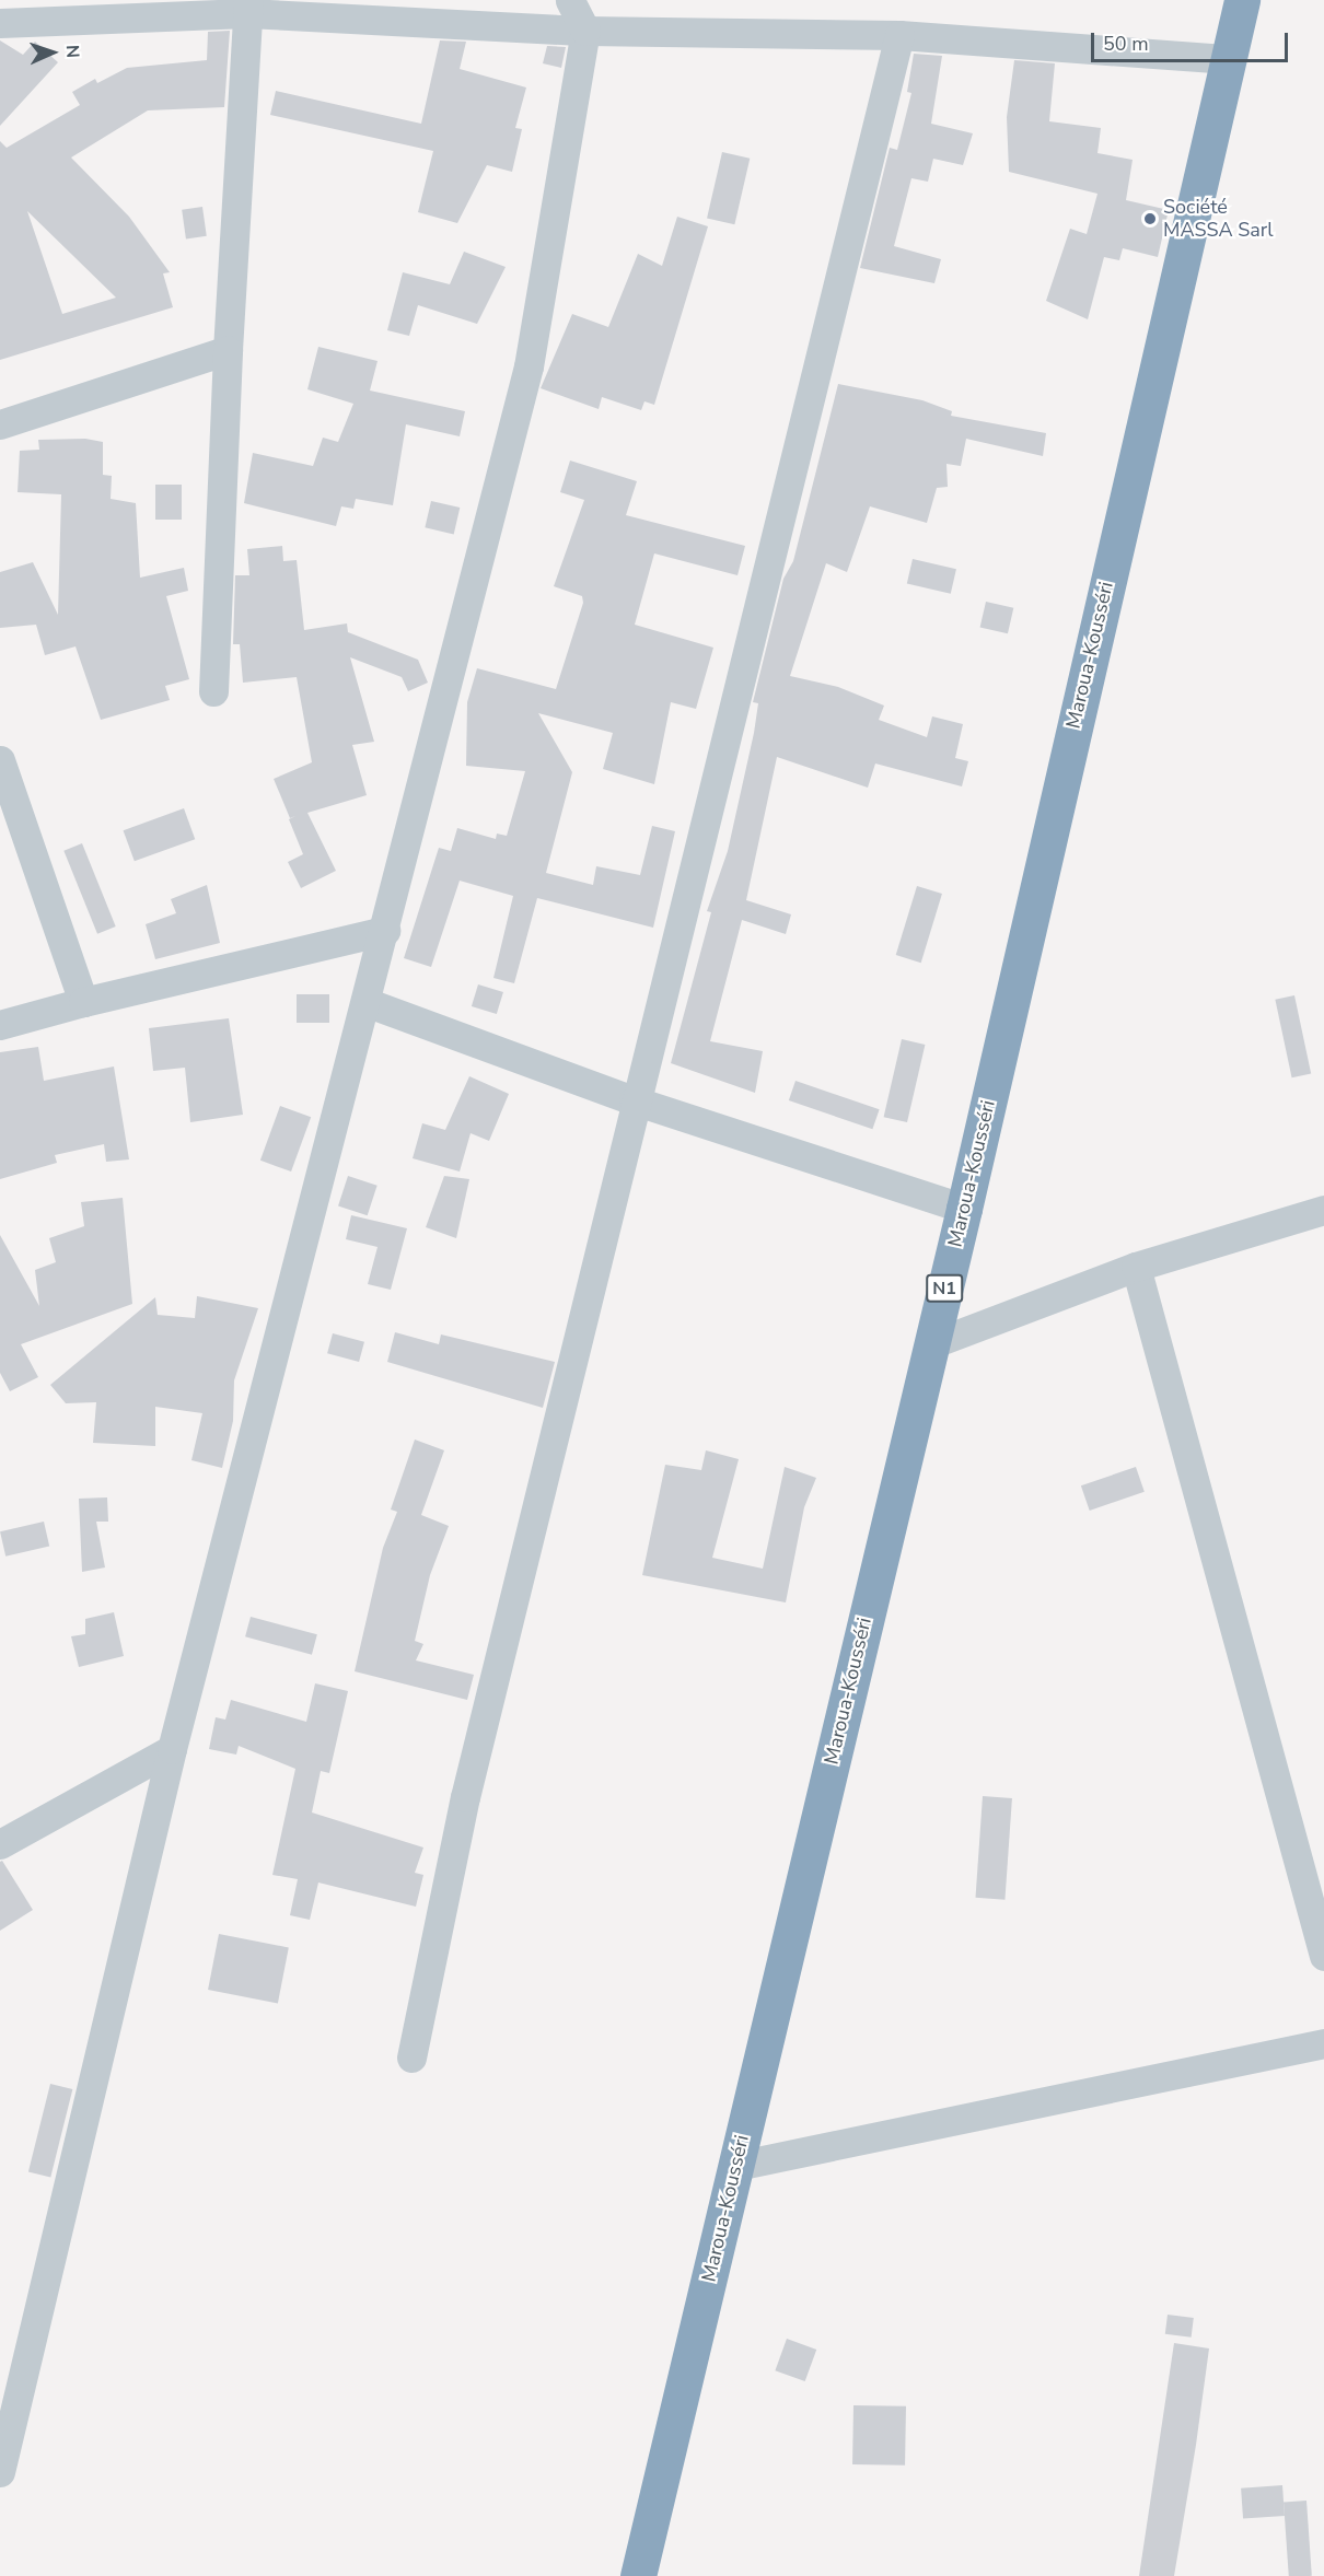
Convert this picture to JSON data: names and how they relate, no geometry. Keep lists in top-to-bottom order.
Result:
{
  "streets": {
    "highway": ["Maroua-Kousséri", "N1"]
  },
  "places": ["Société MASSA Sarl"],
  "scale_bar": "50 m",
  "north": "right"
}
